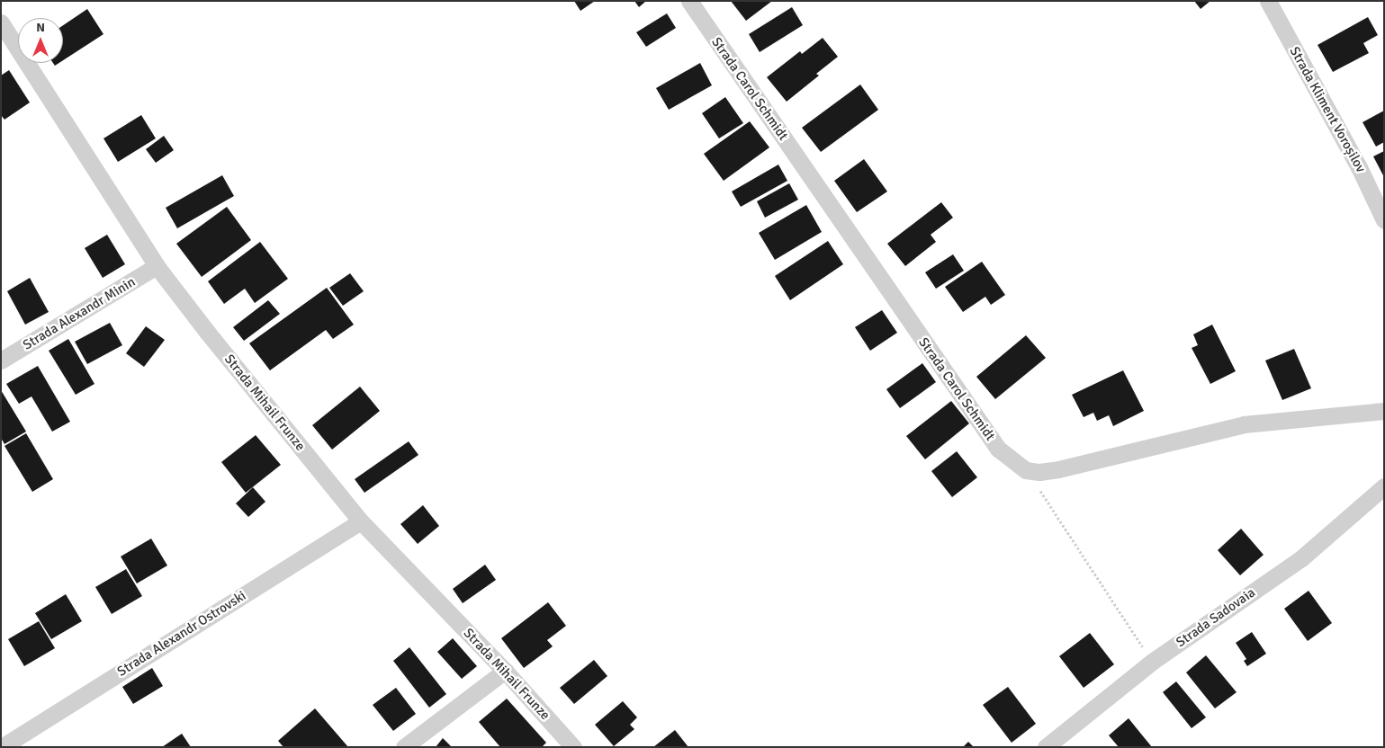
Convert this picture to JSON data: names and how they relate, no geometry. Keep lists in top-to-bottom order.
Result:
{
  "streets": {
    "street": [
      "Strada Carol Schmidt",
      "Strada Kliment Voroșilov",
      "Strada Alexandr Minin",
      "Strada Mihail Frunze",
      "Strada Sadovaia",
      "Strada Alexandr Ostrovski"
    ]
  },
  "crossings": [
    ["Strada Alexandr Minin", "Strada Mihail Frunze"],
    ["Strada Mihail Frunze", "Strada Alexandr Ostrovski"]
  ],
  "north": "top"
}
